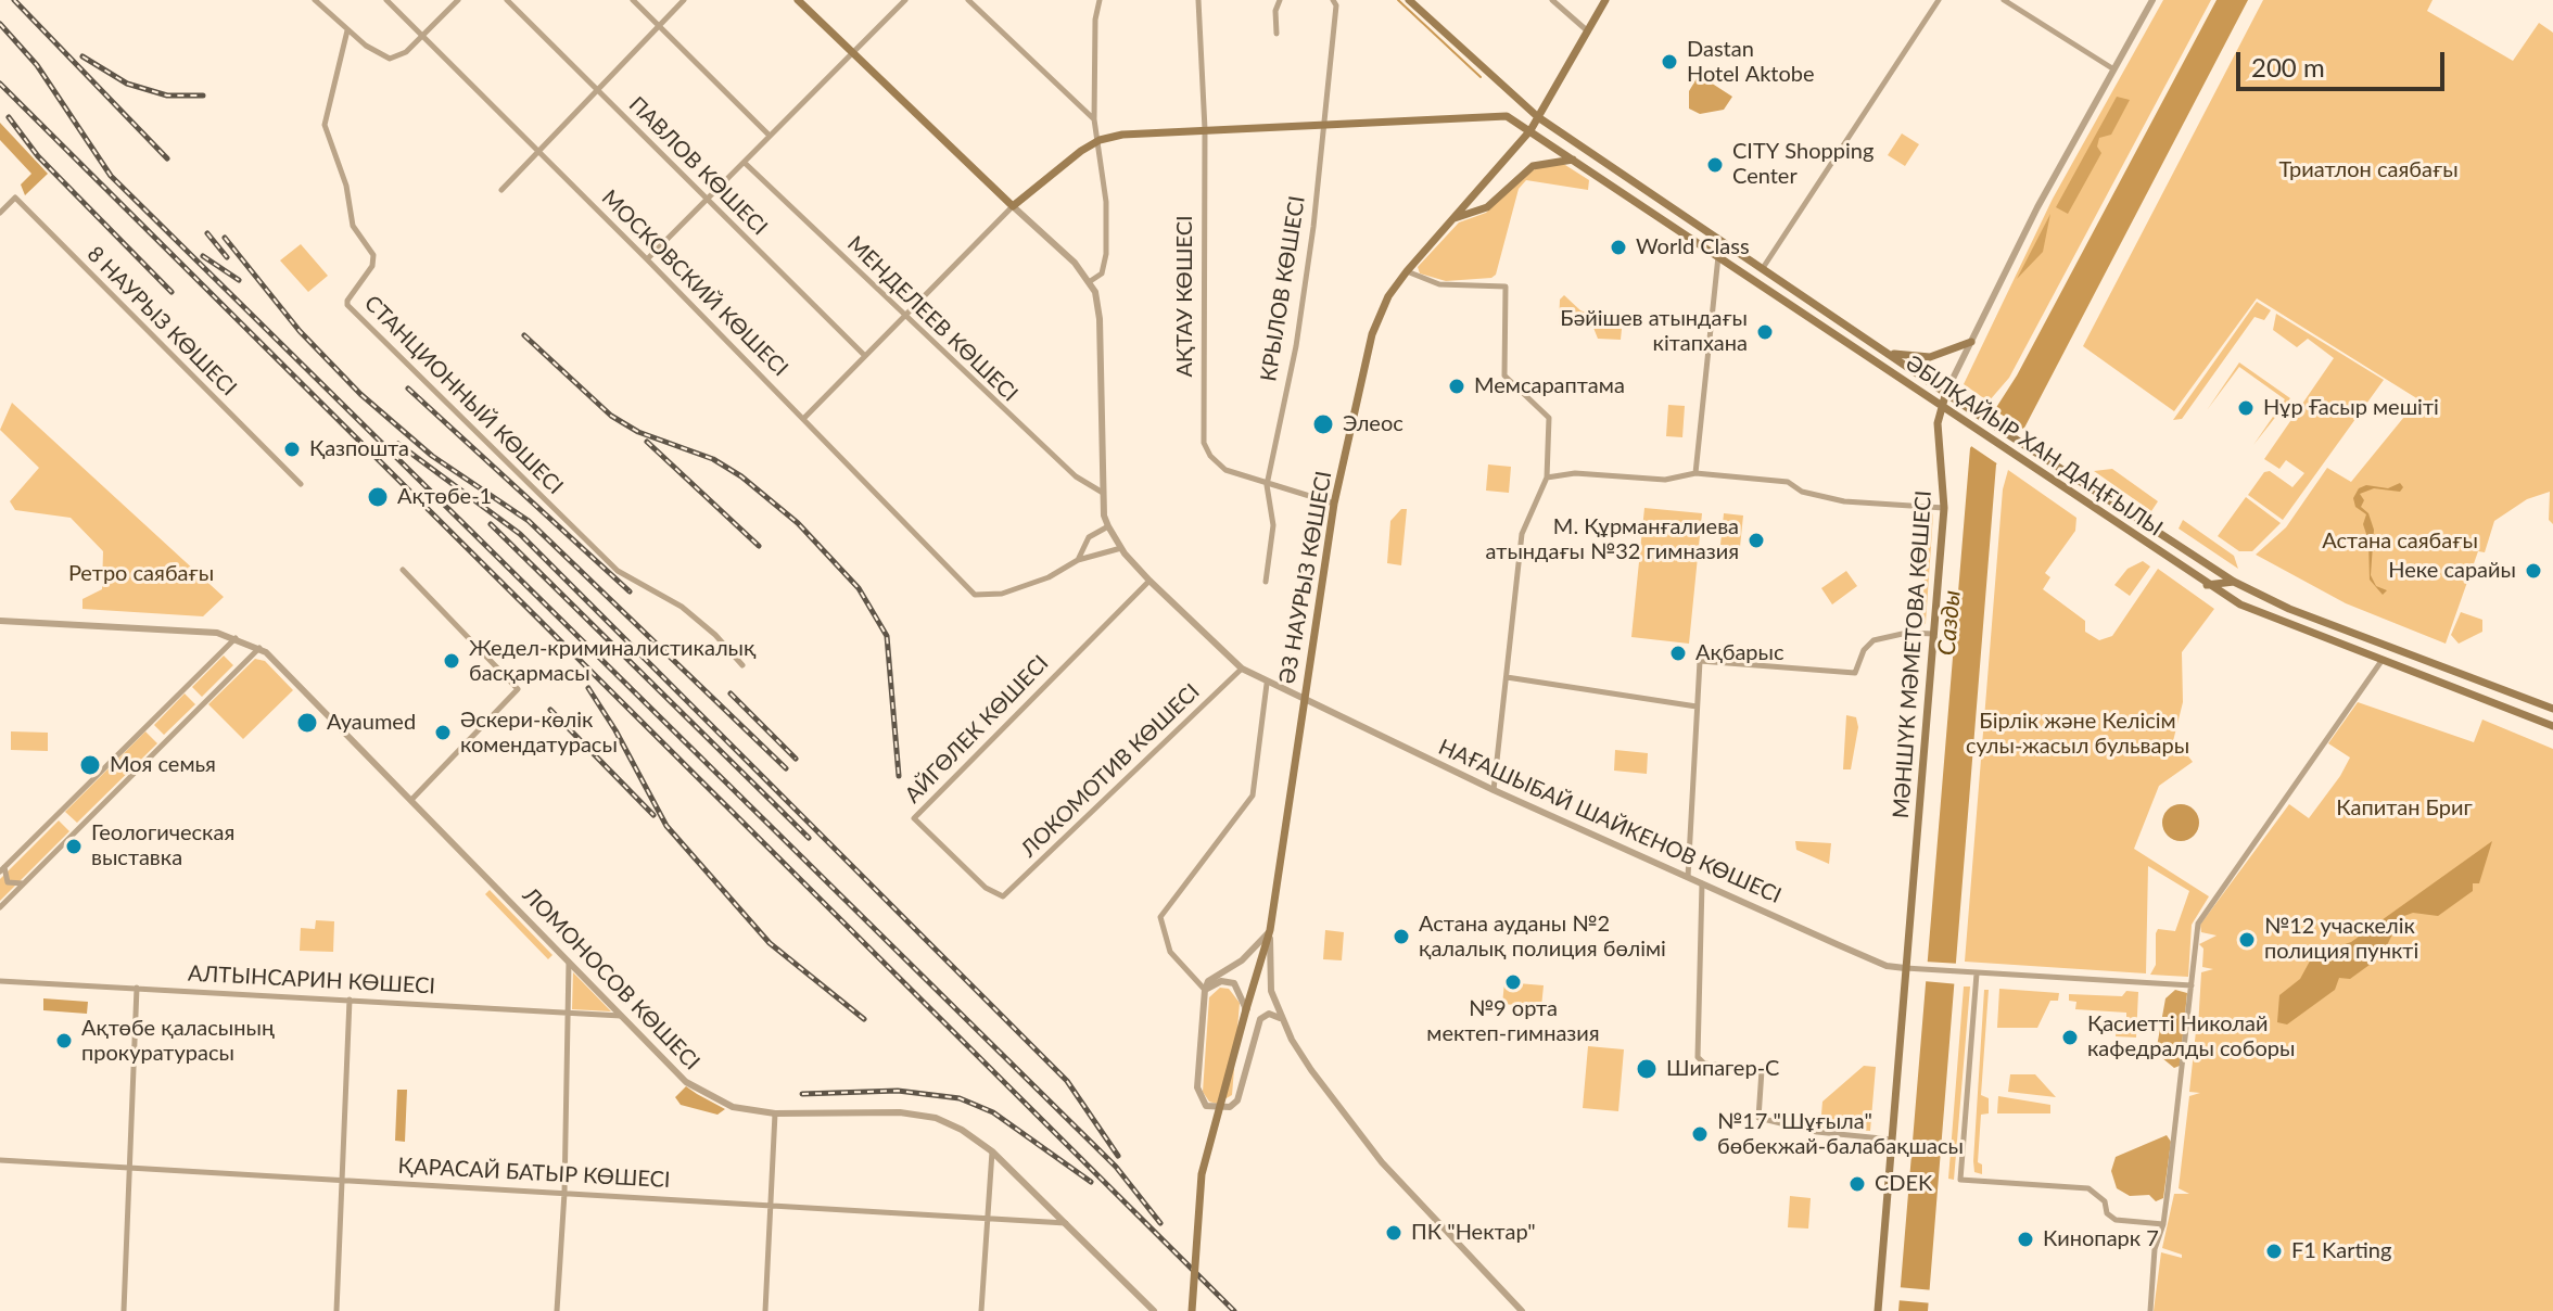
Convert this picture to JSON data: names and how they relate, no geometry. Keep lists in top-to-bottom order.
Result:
{
  "streets": {
    "main road": ["ӘБІЛҚАЙЫР ХАН ДАҢҒЫЛЫ", "ӘЗ НАУРЫЗ КӨШЕСІ", "МӘНШҮК МӘМЕТОВА КӨШЕСІ"],
    "street": [
      "ПАВЛОВ КӨШЕСІ",
      "МОСКОВСКИЙ КӨШЕСІ",
      "КРЫЛОВ КӨШЕСІ",
      "АҚТАУ КӨШЕСІ",
      "МЕНДЕЛЕЕВ КӨШЕСІ",
      "8 НАУРЫЗ КӨШЕСІ",
      "СТАНЦИОННЫЙ КӨШЕСІ",
      "АЙГӨЛЕК КӨШЕСІ",
      "ЛОКОМОТИВ КӨШЕСІ",
      "НАҒАШЫБАЙ ШАЙКЕНОВ КӨШЕСІ",
      "ЛОМОНОСОВ КӨШЕСІ",
      "АЛТЫНСАРИН КӨШЕСІ",
      "ҚАРАСАЙ БАТЫР КӨШЕСІ"
    ]
  },
  "crossings": [
    ["КРЫЛОВ КӨШЕСІ", "АҚТАУ КӨШЕСІ"],
    ["КРЫЛОВ КӨШЕСІ", "ӘБІЛҚАЙЫР ХАН ДАҢҒЫЛЫ"],
    ["АҚТАУ КӨШЕСІ", "ӘБІЛҚАЙЫР ХАН ДАҢҒЫЛЫ"],
    ["АҚТАУ КӨШЕСІ", "ӘЗ НАУРЫЗ КӨШЕСІ"],
    ["ӘБІЛҚАЙЫР ХАН ДАҢҒЫЛЫ", "ӘЗ НАУРЫЗ КӨШЕСІ"],
    ["ӘБІЛҚАЙЫР ХАН ДАҢҒЫЛЫ", "МӘНШҮК МӘМЕТОВА КӨШЕСІ"],
    ["ӘЗ НАУРЫЗ КӨШЕСІ", "НАҒАШЫБАЙ ШАЙКЕНОВ КӨШЕСІ"],
    ["МӘНШҮК МӘМЕТОВА КӨШЕСІ", "НАҒАШЫБАЙ ШАЙКЕНОВ КӨШЕСІ"],
    ["АЙГӨЛЕК КӨШЕСІ", "ЛОКОМОТИВ КӨШЕСІ"],
    ["АЙГӨЛЕК КӨШЕСІ", "НАҒАШЫБАЙ ШАЙКЕНОВ КӨШЕСІ"],
    ["ЛОКОМОТИВ КӨШЕСІ", "НАҒАШЫБАЙ ШАЙКЕНОВ КӨШЕСІ"],
    ["ЛОМОНОСОВ КӨШЕСІ", "АЛТЫНСАРИН КӨШЕСІ"],
    ["ЛОМОНОСОВ КӨШЕСІ", "ҚАРАСАЙ БАТЫР КӨШЕСІ"]
  ],
  "water": ["Сазды"],
  "parks": [
    "Триатлон саябағы",
    "Астана саябағы",
    "Ретро саябағы",
    "Бірлік және Келісім сулы-жасыл бульвары",
    "Капитан Бриг"
  ],
  "places": [
    "Dastan Hotel Aktobe",
    "CITY Shopping Center",
    "World Class",
    "Бәйішев атындағы кітапхана",
    "Мемсараптама",
    "Нұр Ғасыр мешіті",
    "Элеос",
    "Қазпошта",
    "Ақтөбе-1",
    "М. Құрманғалиева атындағы №32 гимназия",
    "Неке сарайы",
    "Ақбарыс",
    "Жедел-криминалистикалық басқармасы",
    "Ayaumed",
    "Әскери-көлік комендатурасы",
    "Моя семья",
    "Геологическая выставка",
    "Астана ауданы №2 қалалық полиция бөлімі",
    "№12 учаскелік полиция пункті",
    "№9 орта мектеп-гимназия",
    "Қасиетті Николай кафедралды соборы",
    "Ақтөбе қаласының прокуратурасы",
    "Шипагер-С",
    "№17 \"Шұғыла\" бөбекжай-балабақшасы",
    "CDEK",
    "ПК \"Нектар\"",
    "Кинопарк 7",
    "F1 Karting"
  ],
  "scale_bar": "200 m"
}
